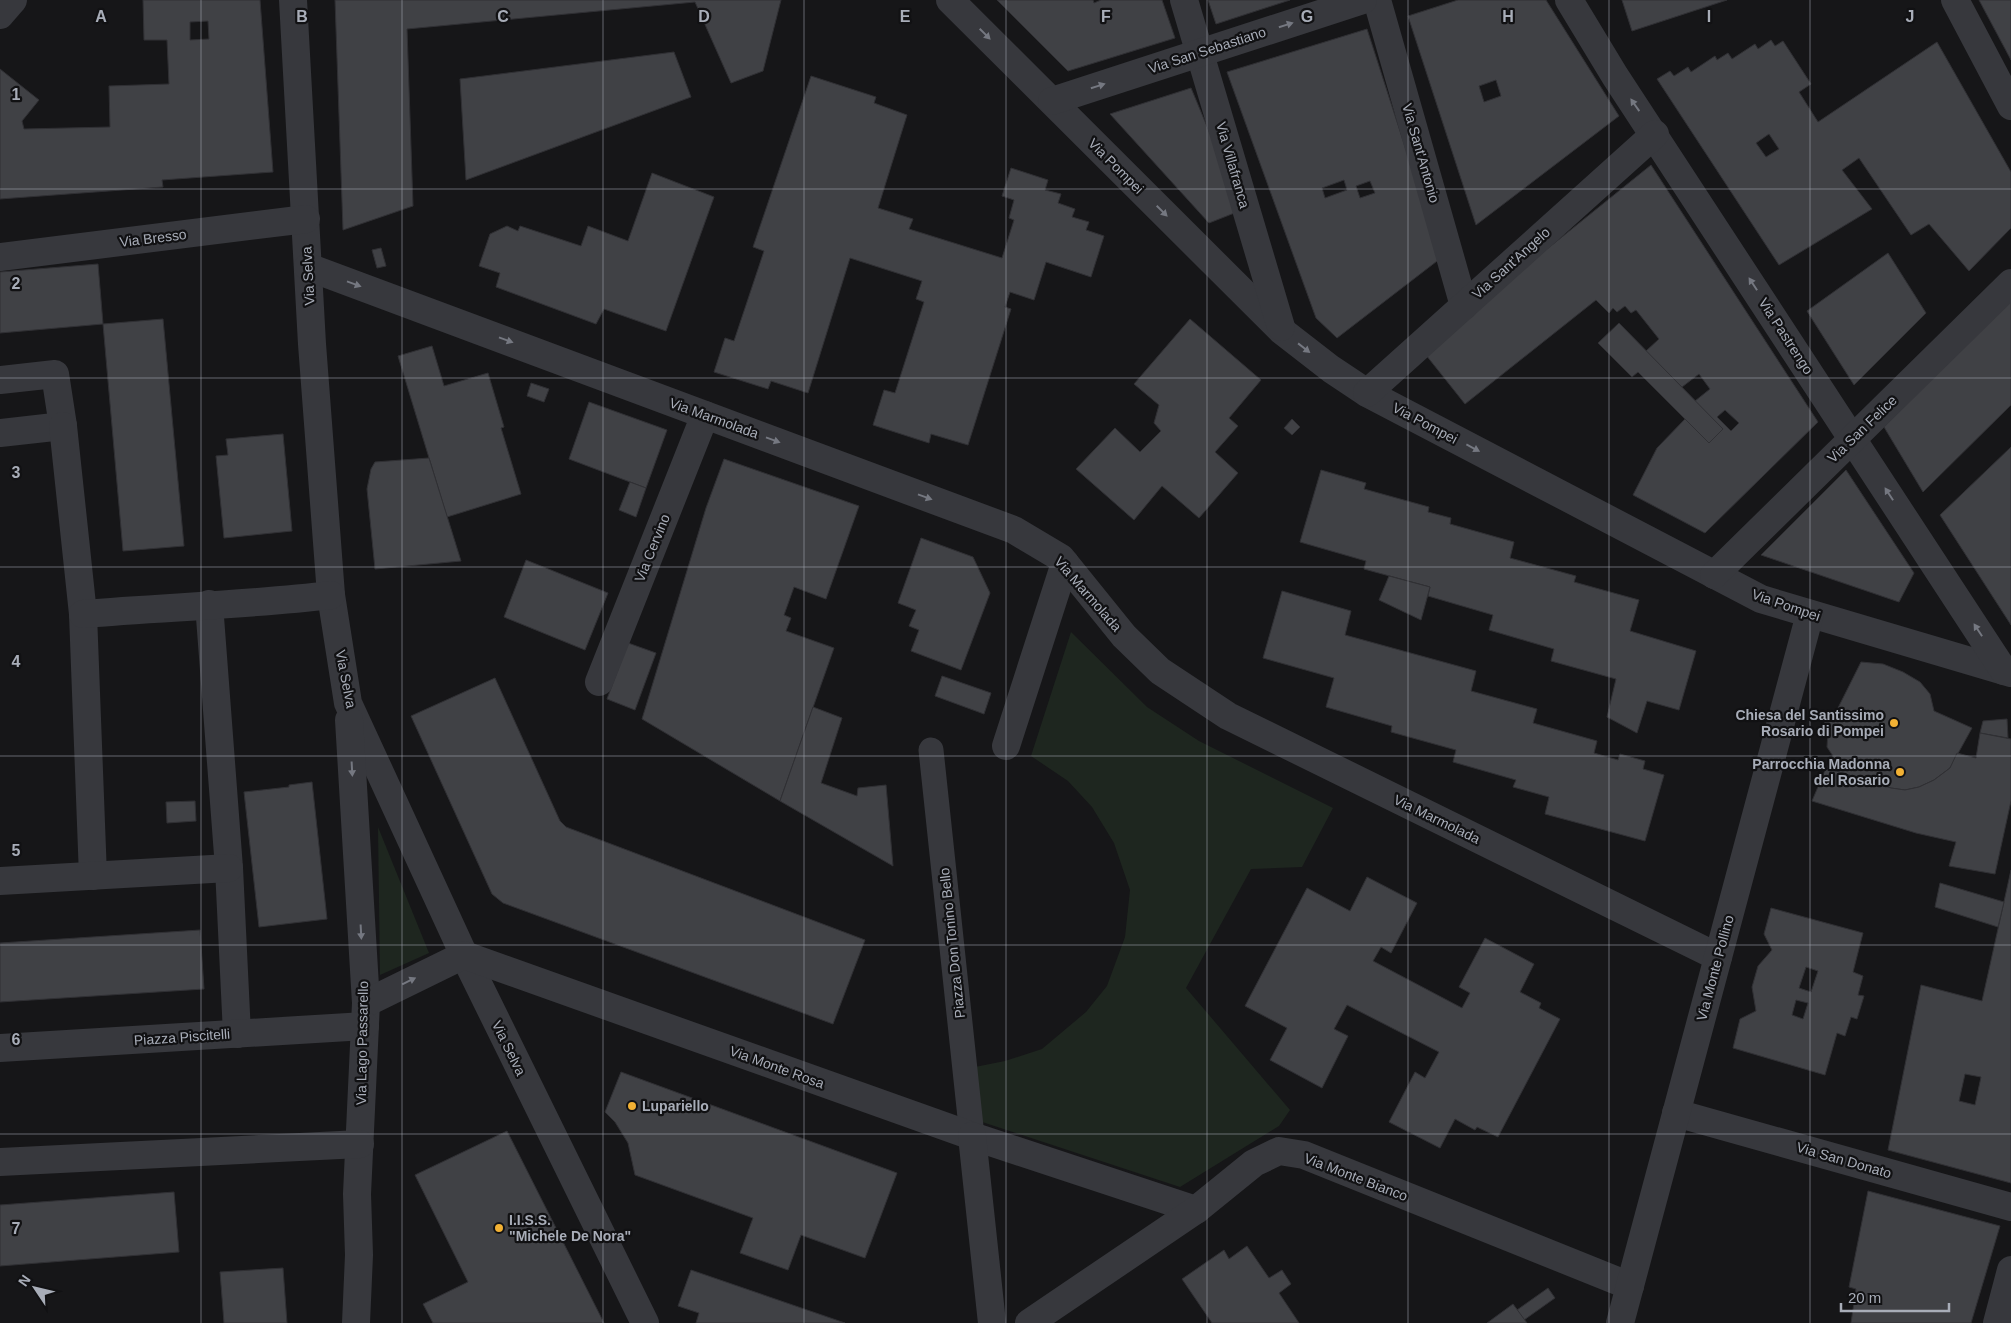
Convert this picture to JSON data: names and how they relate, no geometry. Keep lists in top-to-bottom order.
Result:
{
  "streets": {
    "street": [
      "Via San Sebastiano",
      "Via Sant'Antonio",
      "Via Villafranca",
      "Via Pompei",
      "Via Bresso",
      "Via Sant'Angelo",
      "Via Selva",
      "Via Pastrengo",
      "Via Marmolada",
      "Via San Felice",
      "Via Cervino",
      "Piazza Don Tonino Bello",
      "Via Monte Pollino",
      "Piazza Piscitelli",
      "Via Lago Passarello",
      "Via Monte Rosa",
      "Via San Donato",
      "Via Monte Bianco"
    ]
  },
  "crossings": [
    ["Via San Sebastiano", "Via Villafranca"],
    ["Via San Sebastiano", "Via Pompei"],
    ["Via Sant'Antonio", "Via Sant'Angelo"],
    ["Via Villafranca", "Via Pompei"],
    ["Via Pompei", "Via Sant'Angelo"],
    ["Via Pompei", "Via Pastrengo"],
    ["Via Pompei", "Via San Felice"],
    ["Via Pompei", "Via Monte Pollino"],
    ["Via Bresso", "Via Selva"],
    ["Via Sant'Angelo", "Via Pastrengo"],
    ["Via Selva", "Via Marmolada"],
    ["Via Selva", "Via Lago Passarello"],
    ["Via Selva", "Via Monte Rosa"],
    ["Via Pastrengo", "Via San Felice"],
    ["Via Marmolada", "Via Cervino"],
    ["Via Marmolada", "Via Monte Pollino"],
    ["Piazza Don Tonino Bello", "Via Monte Rosa"],
    ["Via Monte Pollino", "Via San Donato"],
    ["Via Monte Pollino", "Via Monte Bianco"],
    ["Piazza Piscitelli", "Via Lago Passarello"],
    ["Via Monte Rosa", "Via Monte Bianco"]
  ],
  "one_way": [
    "Via San Sebastiano",
    "Via Pompei",
    "Via Pastrengo",
    "Via Marmolada"
  ],
  "places": [
    "Chiesa del Santissimo Rosario di Pompei",
    "Parrocchia Madonna del Rosario",
    "Lupariello",
    "I.I.S.S. \"Michele De Nora\""
  ],
  "scale_bar": "20 m",
  "north": "top left",
  "grid": {
    "columns": [
      "A",
      "B",
      "C",
      "D",
      "E",
      "F",
      "G",
      "H",
      "I",
      "J"
    ],
    "rows": [
      "1",
      "2",
      "3",
      "4",
      "5",
      "6",
      "7"
    ]
  }
}
